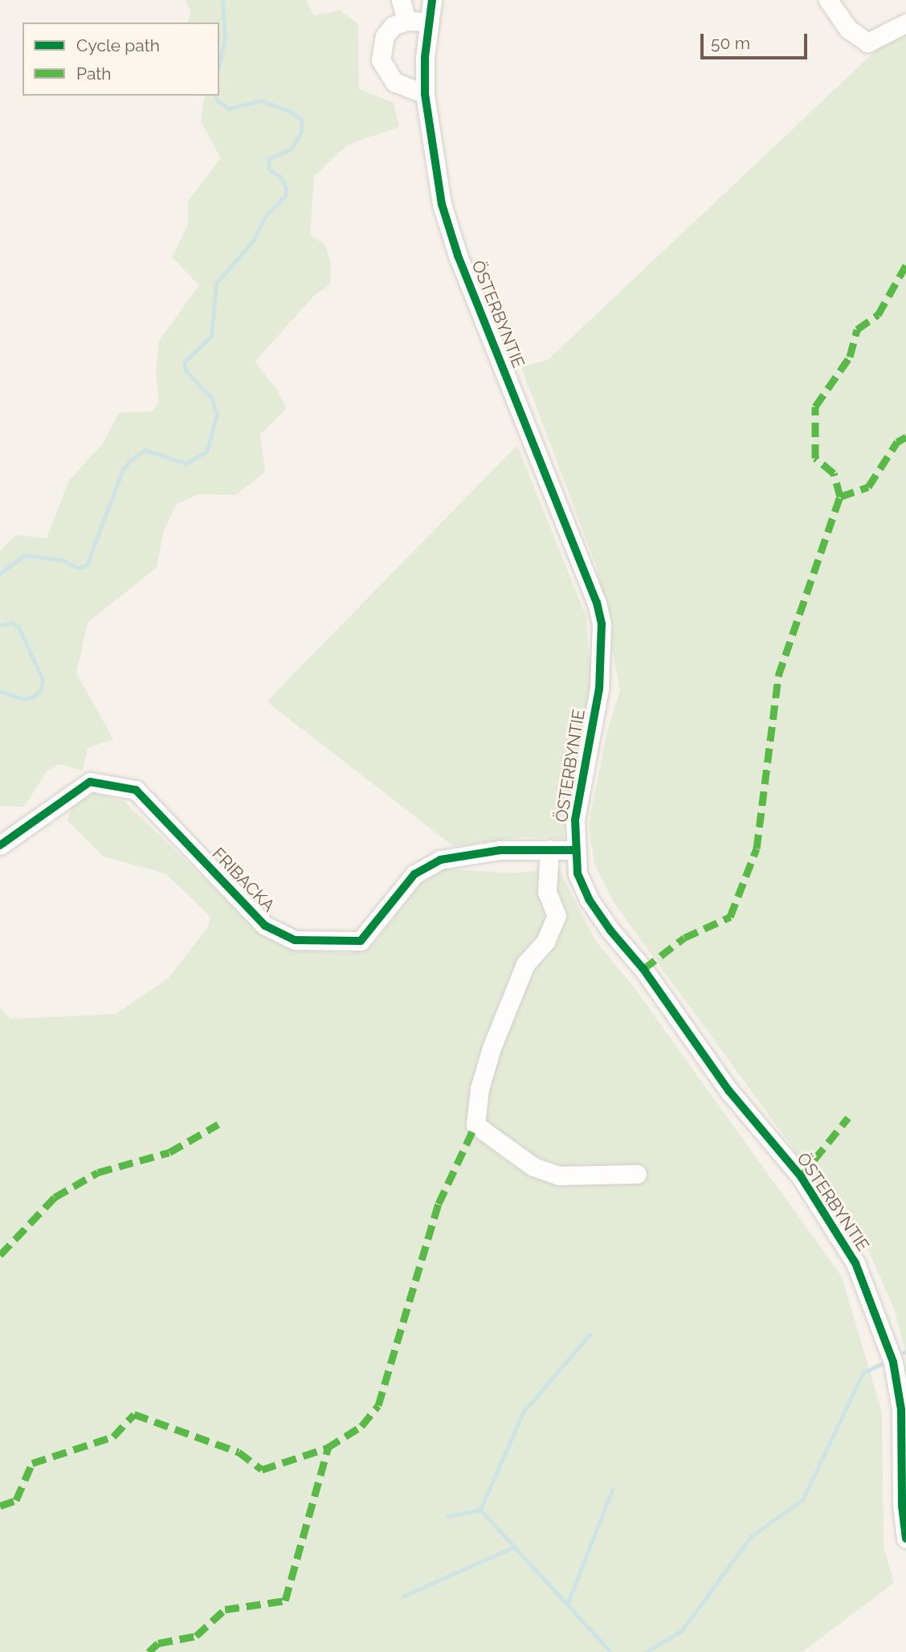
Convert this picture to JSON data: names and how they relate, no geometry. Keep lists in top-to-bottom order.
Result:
{
  "streets": {
    "street": ["ÖSTERBYNTIE", "FRIBACKA"]
  },
  "crossings": [
    ["ÖSTERBYNTIE", "FRIBACKA"]
  ],
  "legend": ["Cycle path", "Path"],
  "scale_bar": "50 m"
}
